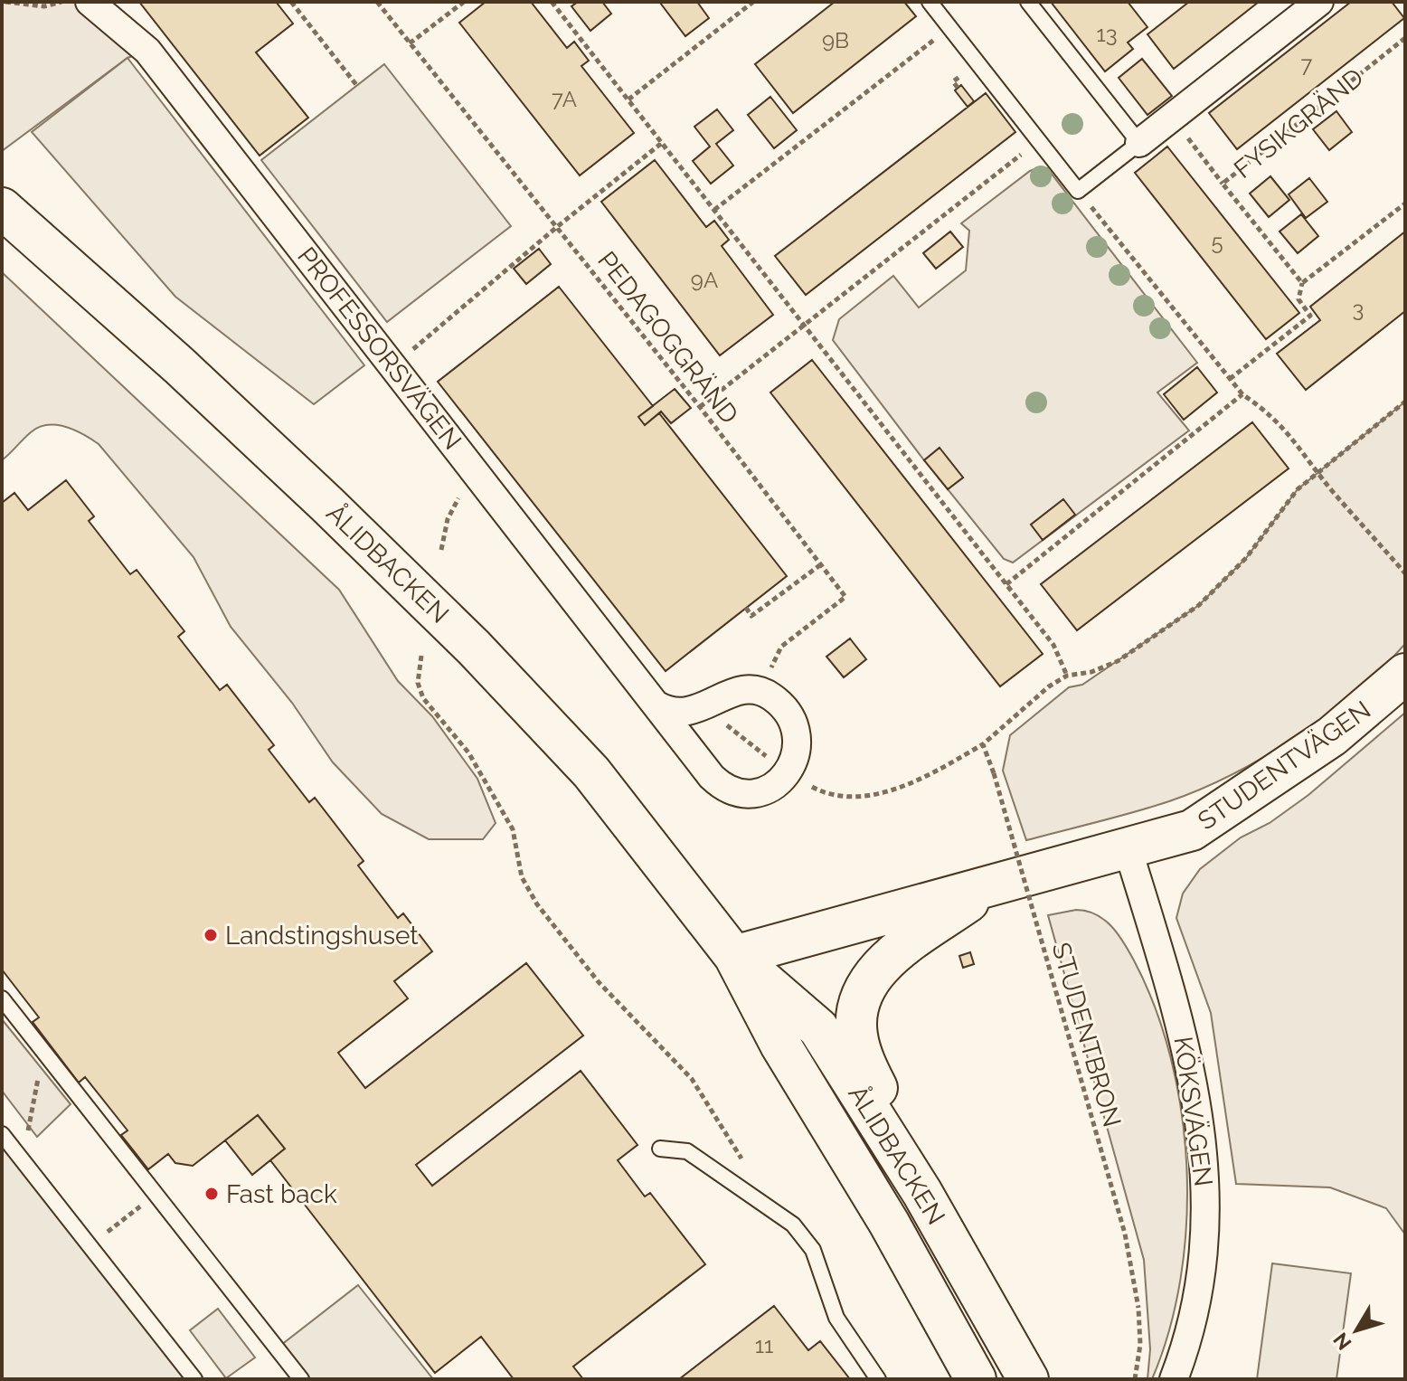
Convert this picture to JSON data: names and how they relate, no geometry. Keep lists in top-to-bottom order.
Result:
{
  "streets": {
    "main road": ["ÅLIDBACKEN", "STUDENTVÄGEN"],
    "street": ["PROFESSORSVÄGEN", "KÖKSVÄGEN"],
    "path": ["FYSIKGRÄND", "PEDAGOGGRÄND", "STUDENTBRON"]
  },
  "crossings": [
    ["ÅLIDBACKEN", "STUDENTVÄGEN"],
    ["STUDENTVÄGEN", "KÖKSVÄGEN"]
  ],
  "places": ["Landstingshuset", "Fast back"],
  "house_numbers": [
    "13",
    "9B",
    "7",
    "7A",
    "5",
    "9A",
    "3",
    "11"
  ],
  "north": "bottom left"
}
